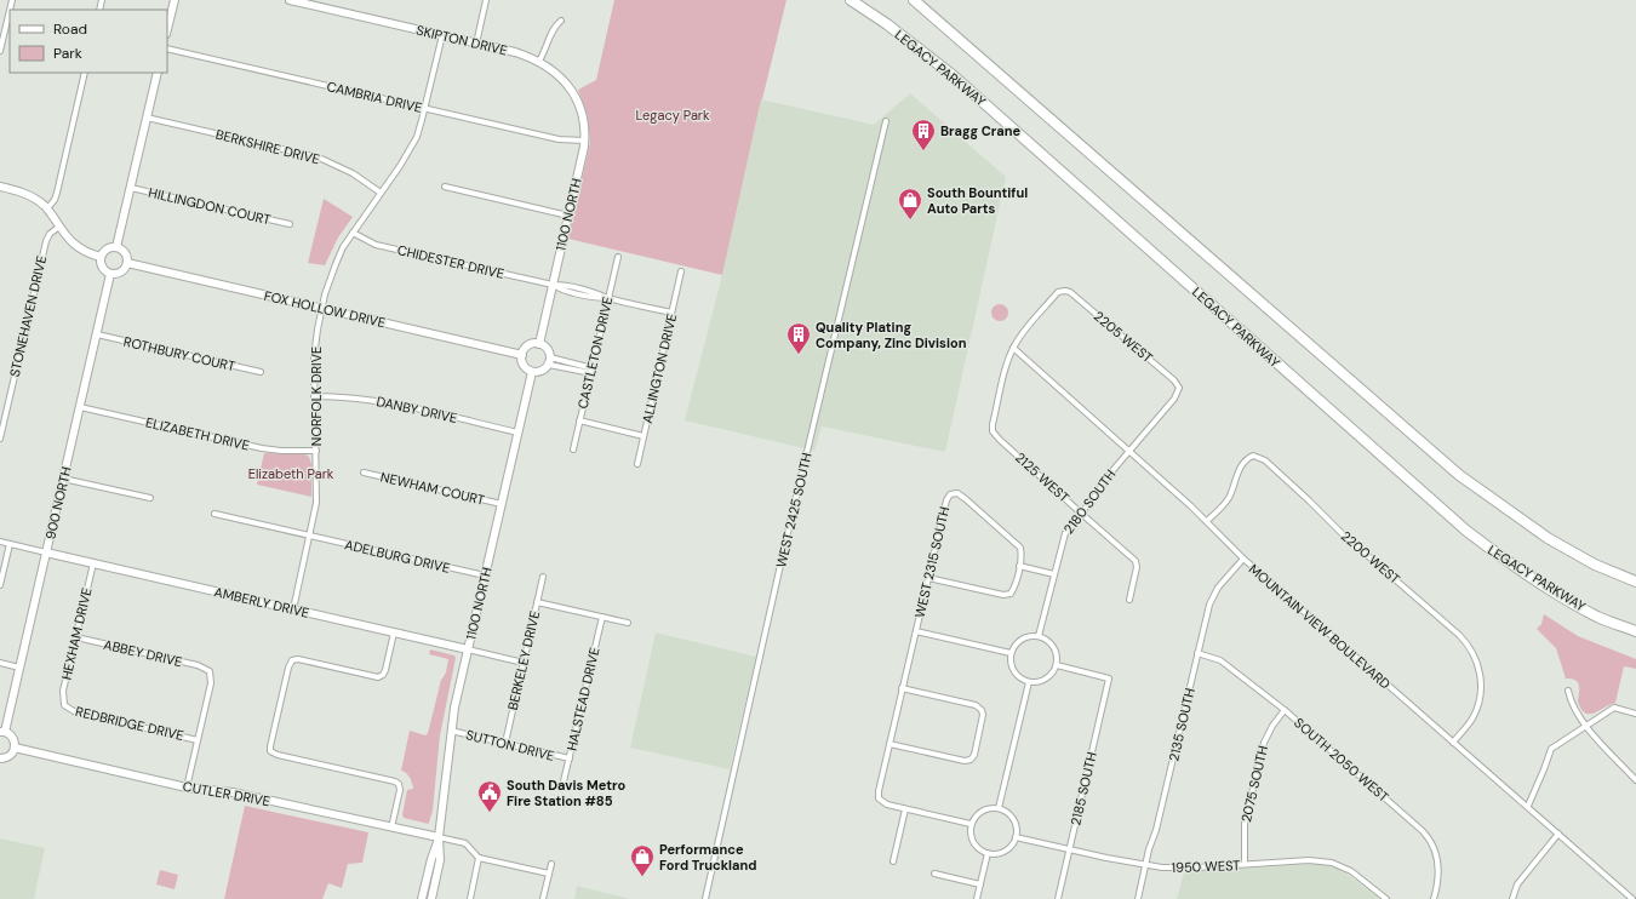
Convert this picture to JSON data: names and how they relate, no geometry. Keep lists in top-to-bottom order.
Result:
{
  "streets": {
    "highway": ["LEGACY PARKWAY"],
    "street": [
      "SKIPTON DRIVE",
      "CAMBRIA DRIVE",
      "BERKSHIRE DRIVE",
      "HILLINGDON COURT",
      "1100 NORTH",
      "CHIDESTER DRIVE",
      "FOX HOLLOW DRIVE",
      "STONEHAVEN DRIVE",
      "2205 WEST",
      "CASTLETON DRIVE",
      "ROTHBURY COURT",
      "ALLINGTON DRIVE",
      "NORFOLK DRIVE",
      "DANBY DRIVE",
      "ELIZABETH DRIVE",
      "2125 WEST",
      "NEWHAM COURT",
      "2180 SOUTH",
      "900 NORTH",
      "WEST 2425 SOUTH",
      "ADELBURG DRIVE",
      "2200 WEST",
      "WEST 2315 SOUTH",
      "AMBERLY DRIVE",
      "MOUNTAIN VIEW BOULEVARD",
      "HEXHAM DRIVE",
      "ABBEY DRIVE",
      "BERKELEY DRIVE",
      "HALSTEAD DRIVE",
      "REDBRIDGE DRIVE",
      "2135 SOUTH",
      "SUTTON DRIVE",
      "SOUTH 2050 WEST",
      "2075 SOUTH",
      "2185 SOUTH",
      "CUTLER DRIVE",
      "1950 WEST"
    ]
  },
  "crossings": [
    ["SKIPTON DRIVE", "CAMBRIA DRIVE"],
    ["SKIPTON DRIVE", "1100 NORTH"],
    ["SKIPTON DRIVE", "NORFOLK DRIVE"],
    ["CAMBRIA DRIVE", "1100 NORTH"],
    ["CAMBRIA DRIVE", "NORFOLK DRIVE"],
    ["BERKSHIRE DRIVE", "NORFOLK DRIVE"],
    ["1100 NORTH", "CHIDESTER DRIVE"],
    ["1100 NORTH", "FOX HOLLOW DRIVE"],
    ["1100 NORTH", "DANBY DRIVE"],
    ["1100 NORTH", "NEWHAM COURT"],
    ["1100 NORTH", "ADELBURG DRIVE"],
    ["1100 NORTH", "AMBERLY DRIVE"],
    ["1100 NORTH", "SUTTON DRIVE"],
    ["1100 NORTH", "CUTLER DRIVE"],
    ["CHIDESTER DRIVE", "CASTLETON DRIVE"],
    ["CHIDESTER DRIVE", "ALLINGTON DRIVE"],
    ["CHIDESTER DRIVE", "NORFOLK DRIVE"],
    ["FOX HOLLOW DRIVE", "NORFOLK DRIVE"],
    ["FOX HOLLOW DRIVE", "900 NORTH"],
    ["2205 WEST", "2125 WEST"],
    ["2205 WEST", "2180 SOUTH"],
    ["2205 WEST", "MOUNTAIN VIEW BOULEVARD"],
    ["ROTHBURY COURT", "900 NORTH"],
    ["NORFOLK DRIVE", "DANBY DRIVE"],
    ["NORFOLK DRIVE", "ELIZABETH DRIVE"],
    ["NORFOLK DRIVE", "ADELBURG DRIVE"],
    ["NORFOLK DRIVE", "AMBERLY DRIVE"],
    ["ELIZABETH DRIVE", "900 NORTH"],
    ["2125 WEST", "2180 SOUTH"],
    ["2125 WEST", "MOUNTAIN VIEW BOULEVARD"],
    ["2180 SOUTH", "MOUNTAIN VIEW BOULEVARD"],
    ["2180 SOUTH", "2185 SOUTH"],
    ["900 NORTH", "AMBERLY DRIVE"],
    ["2200 WEST", "MOUNTAIN VIEW BOULEVARD"],
    ["AMBERLY DRIVE", "HEXHAM DRIVE"],
    ["AMBERLY DRIVE", "BERKELEY DRIVE"],
    ["MOUNTAIN VIEW BOULEVARD", "2135 SOUTH"],
    ["HEXHAM DRIVE", "ABBEY DRIVE"],
    ["HEXHAM DRIVE", "REDBRIDGE DRIVE"],
    ["ABBEY DRIVE", "REDBRIDGE DRIVE"],
    ["BERKELEY DRIVE", "SUTTON DRIVE"],
    ["HALSTEAD DRIVE", "SUTTON DRIVE"],
    ["2135 SOUTH", "SOUTH 2050 WEST"],
    ["2135 SOUTH", "1950 WEST"],
    ["SOUTH 2050 WEST", "2075 SOUTH"],
    ["2075 SOUTH", "1950 WEST"],
    ["2185 SOUTH", "1950 WEST"]
  ],
  "parks": ["Legacy Park", "Elizabeth Park"],
  "places": {
    "building": ["Bragg Crane", "Quality Plating Company, Zinc Division"],
    "shop": ["South Bountiful Auto Parts", "Performance Ford Truckland"],
    "public building": ["South Davis Metro Fire Station #85"]
  },
  "legend": ["Road", "Park"]
}
